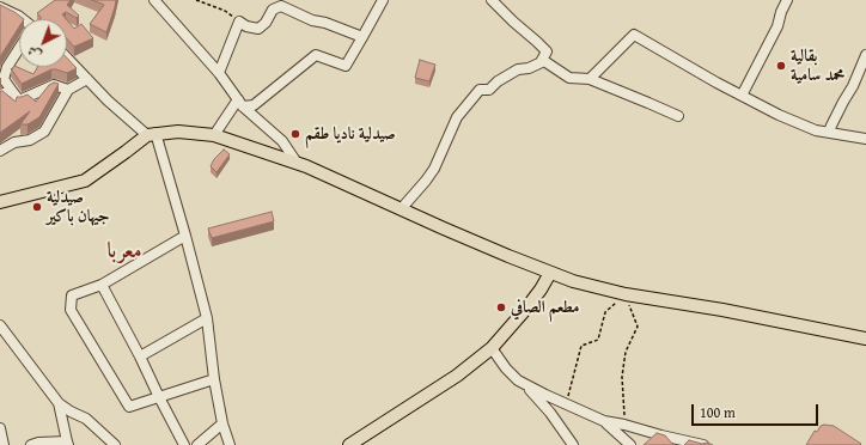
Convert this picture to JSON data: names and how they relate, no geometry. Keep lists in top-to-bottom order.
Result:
{
  "districts": ["معربا"],
  "places": [
    "بقالية محمد سامية",
    "صيدلية ناديا طقم",
    "صيدلية جيهان باكير",
    "مطعم الصافي"
  ],
  "scale_bar": "100 m",
  "north": "bottom left"
}
